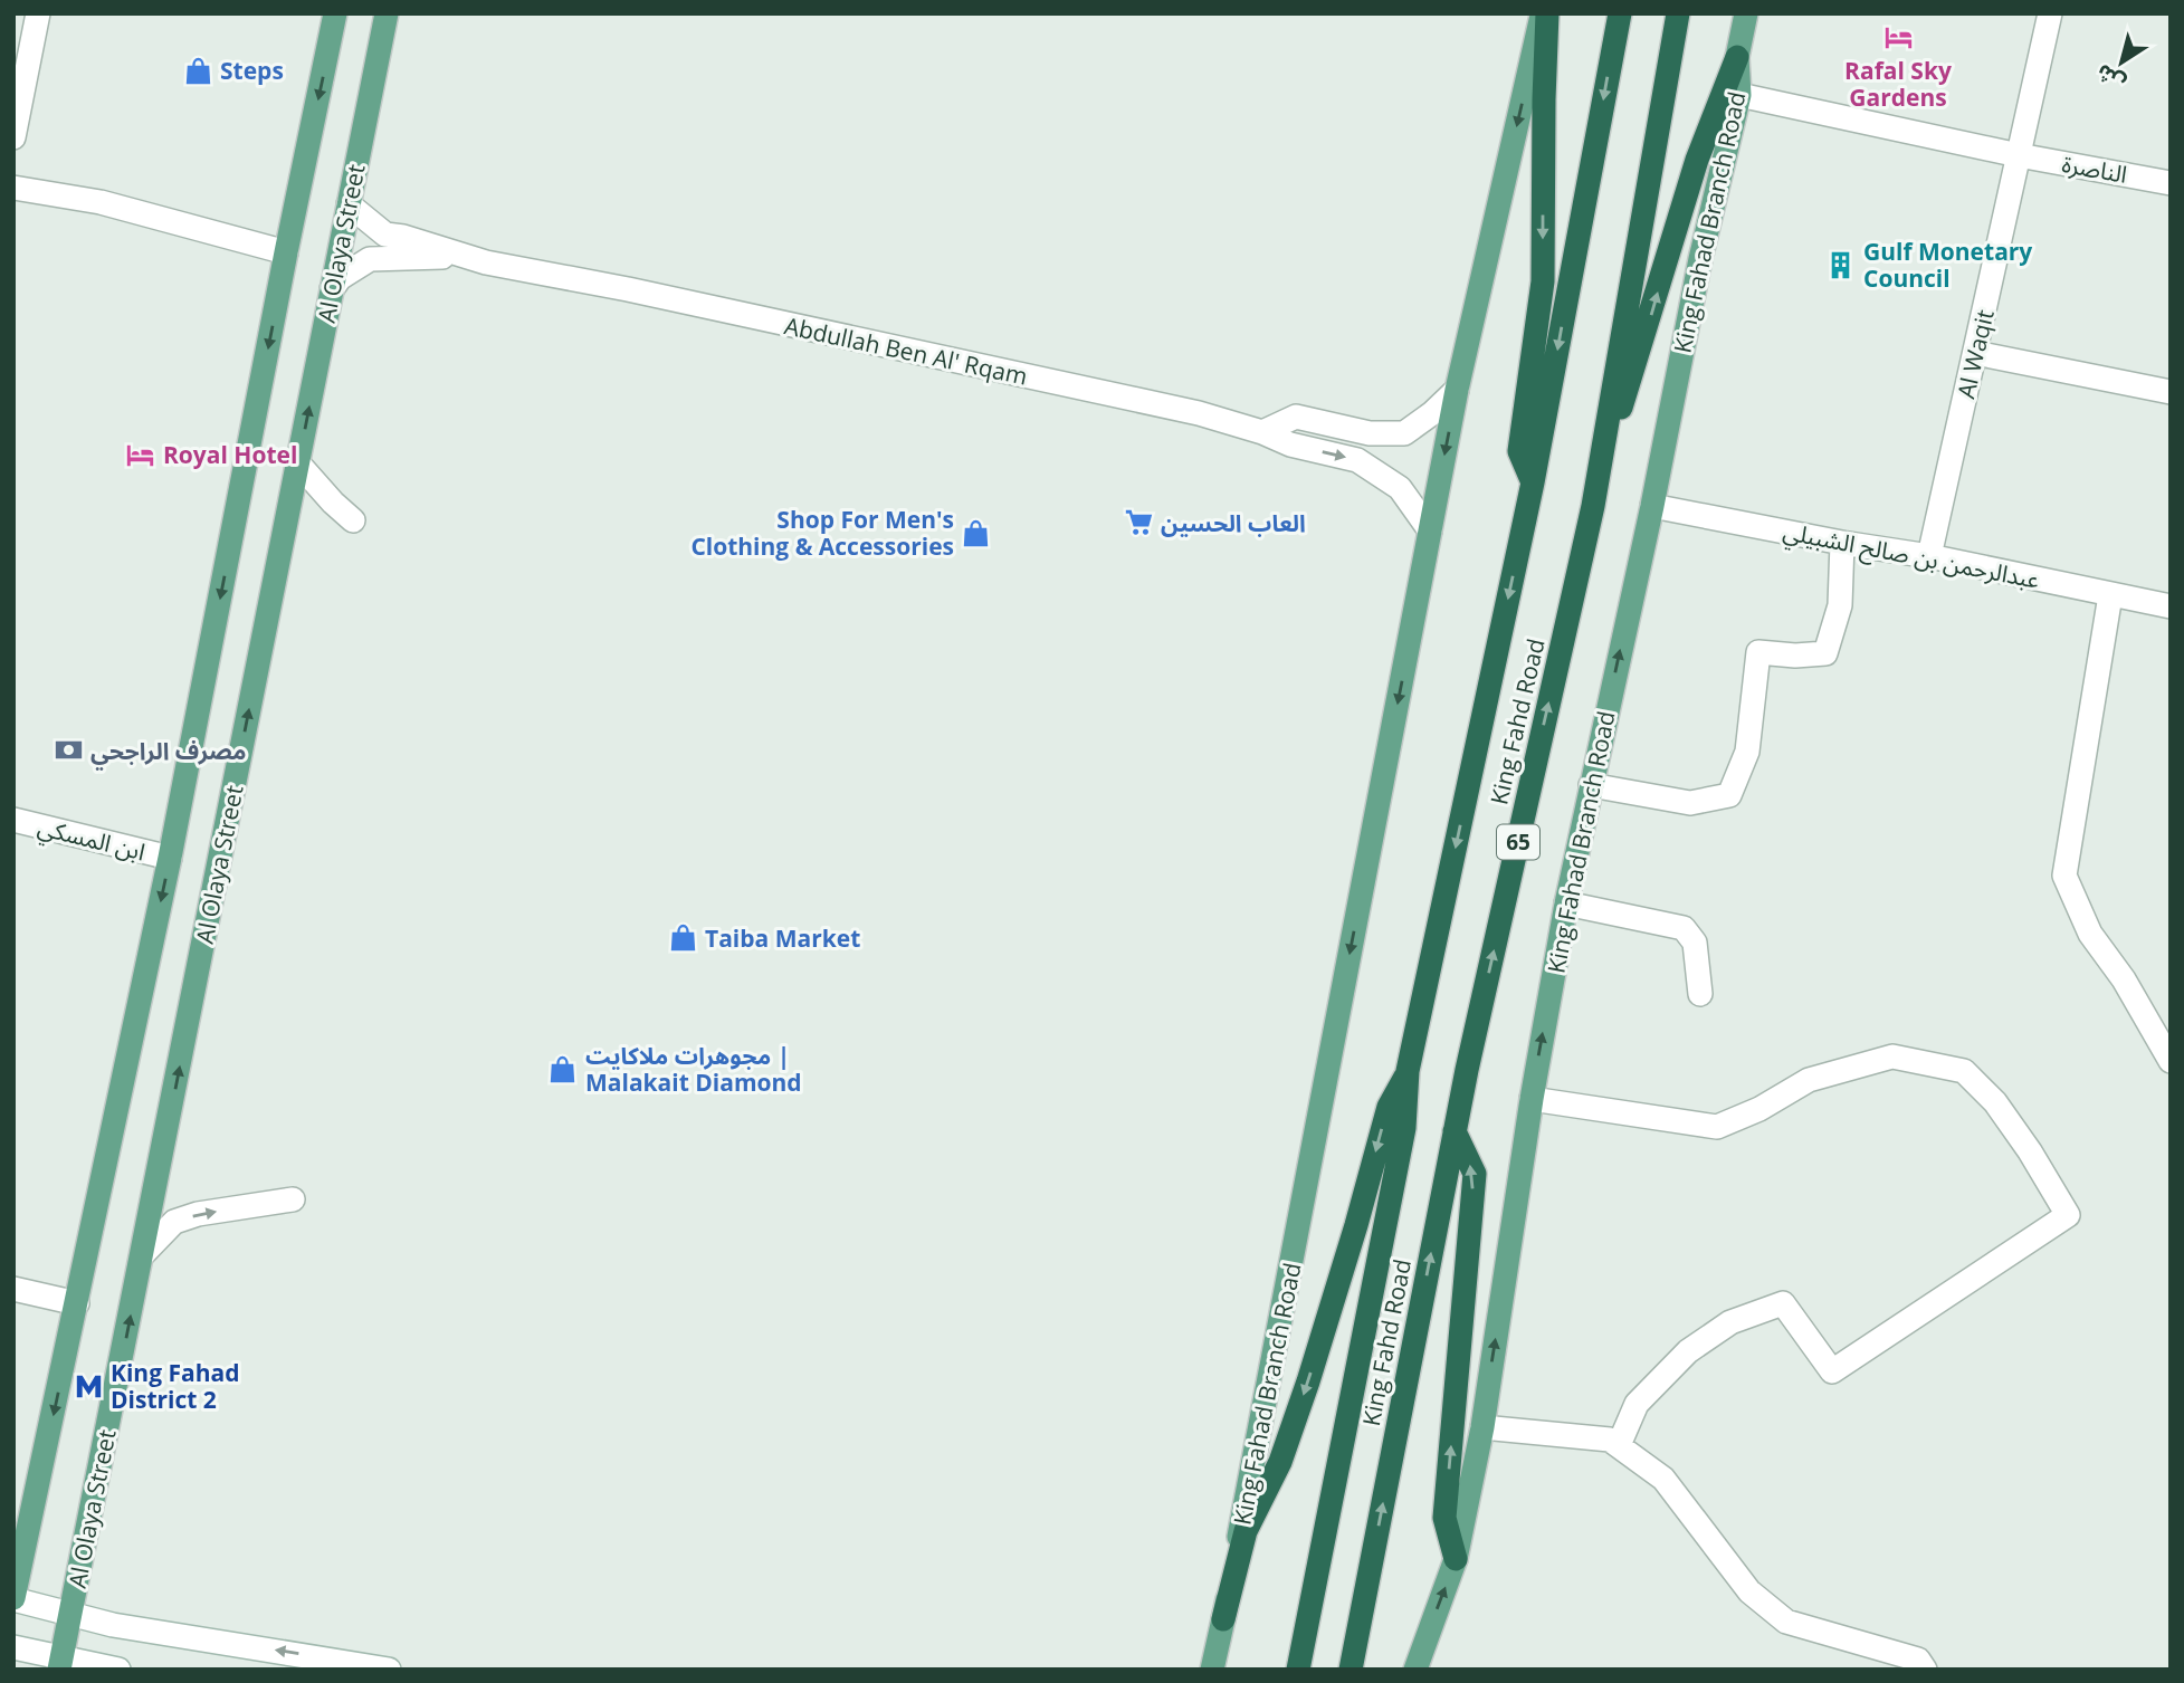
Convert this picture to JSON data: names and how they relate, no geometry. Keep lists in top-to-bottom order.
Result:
{
  "streets": {
    "highway": ["King Fahd Road", "65"],
    "main road": ["King Fahad Branch Road", "Al Olaya Street"],
    "street": [
      "الناصرة",
      "Abdullah Ben Al' Rqam",
      "Al Waqit",
      "عبدالرحمن بن صالح الشبيلي",
      "ابن المسكي"
    ]
  },
  "crossings": [
    ["الناصرة", "King Fahad Branch Road"],
    ["الناصرة", "Al Waqit"],
    ["King Fahad Branch Road", "Abdullah Ben Al' Rqam"],
    ["King Fahad Branch Road", "عبدالرحمن بن صالح الشبيلي"],
    ["Al Olaya Street", "Abdullah Ben Al' Rqam"],
    ["Al Waqit", "عبدالرحمن بن صالح الشبيلي"]
  ],
  "places": {
    "hotel": ["Rafal Sky Gardens", "Royal Hotel"],
    "shop": [
      "Steps",
      "Shop For Men's Clothing & Accessories",
      "Taiba Market",
      "مجوهرات ملاكايت | Malakait Diamond"
    ],
    "building": ["Gulf Monetary Council"],
    "supermarket": ["العاب الحسين"],
    "bank": ["مصرف الراجحي"],
    "metro station": ["King Fahad District 2"]
  },
  "north": "bottom left"
}
